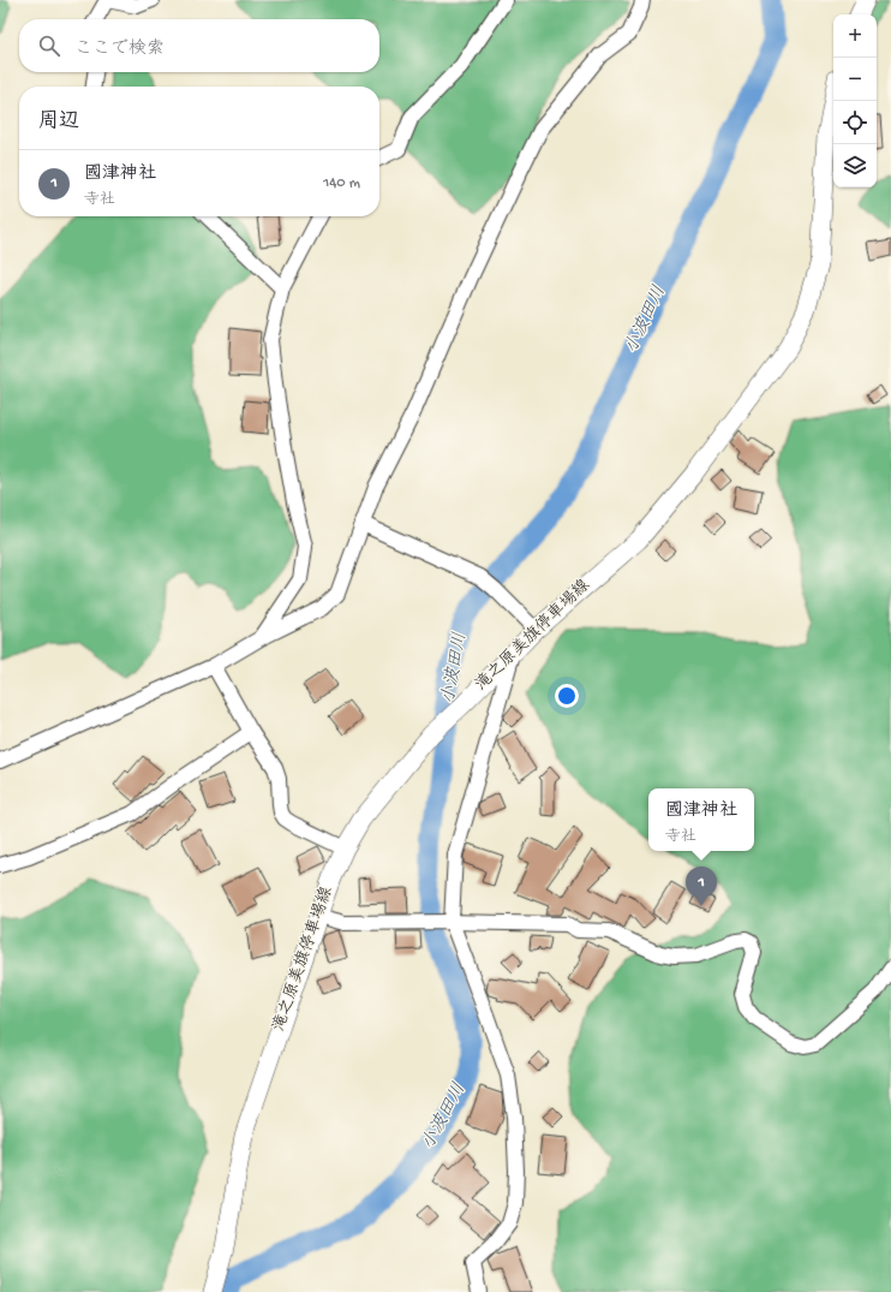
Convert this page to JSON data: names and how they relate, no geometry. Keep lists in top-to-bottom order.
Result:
{
  "streets": {
    "main road": ["滝之原美旗停車場線"]
  },
  "water": ["小波田川"],
  "page": {
    "map_buttons": ["+", "−"],
    "search": "ここで検索",
    "heading": "周辺",
    "list": [
      {
        "mark": "1",
        "name": "國津神社",
        "note": "寺社",
        "value": "140 m"
      }
    ],
    "popup": ["國津神社", "寺社"],
    "pins": "1"
  }
}
